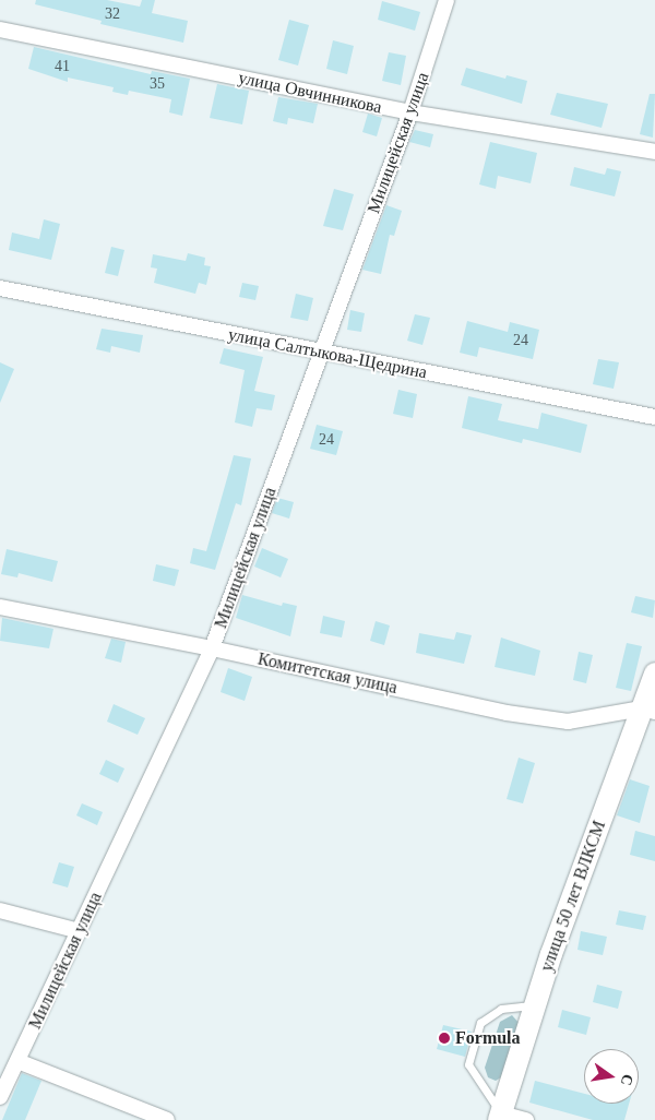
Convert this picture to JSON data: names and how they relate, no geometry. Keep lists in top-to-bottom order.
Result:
{
  "streets": {
    "main road": ["улица 50 лет ВЛКСМ"],
    "street": [
      "улица Овчинникова",
      "Милицейская улица",
      "улица Салтыкова-Щедрина",
      "Комитетская улица"
    ]
  },
  "crossings": [
    ["улица Овчинникова", "Милицейская улица"],
    ["Милицейская улица", "улица Салтыкова-Щедрина"],
    ["Милицейская улица", "Комитетская улица"],
    ["Комитетская улица", "улица 50 лет ВЛКСМ"]
  ],
  "places": ["Formula"],
  "house_numbers": [
    "32",
    "41",
    "35",
    "24",
    "24"
  ],
  "north": "right"
}
